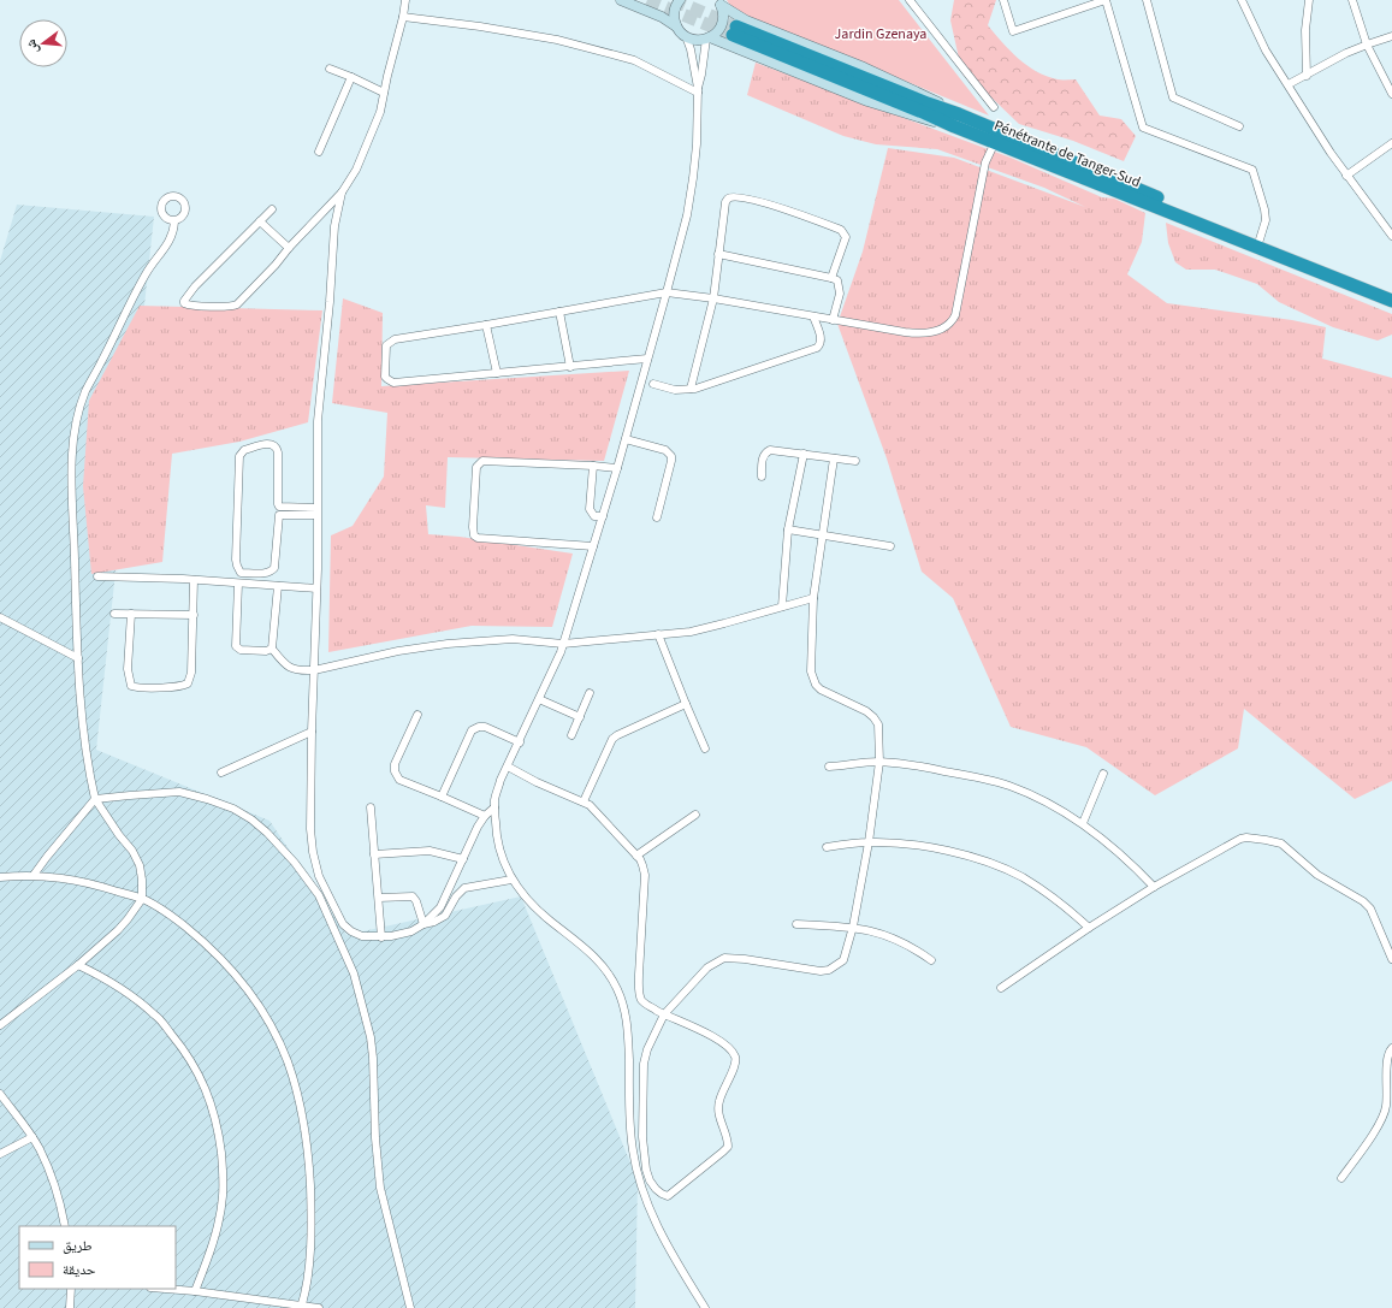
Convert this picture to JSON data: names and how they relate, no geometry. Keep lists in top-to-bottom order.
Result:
{
  "streets": {
    "highway": ["Pénétrante de Tanger-Sud"]
  },
  "parks": ["Jardin Gzenaya"],
  "legend": ["طريق", "حديقة"],
  "north": "left"
}
